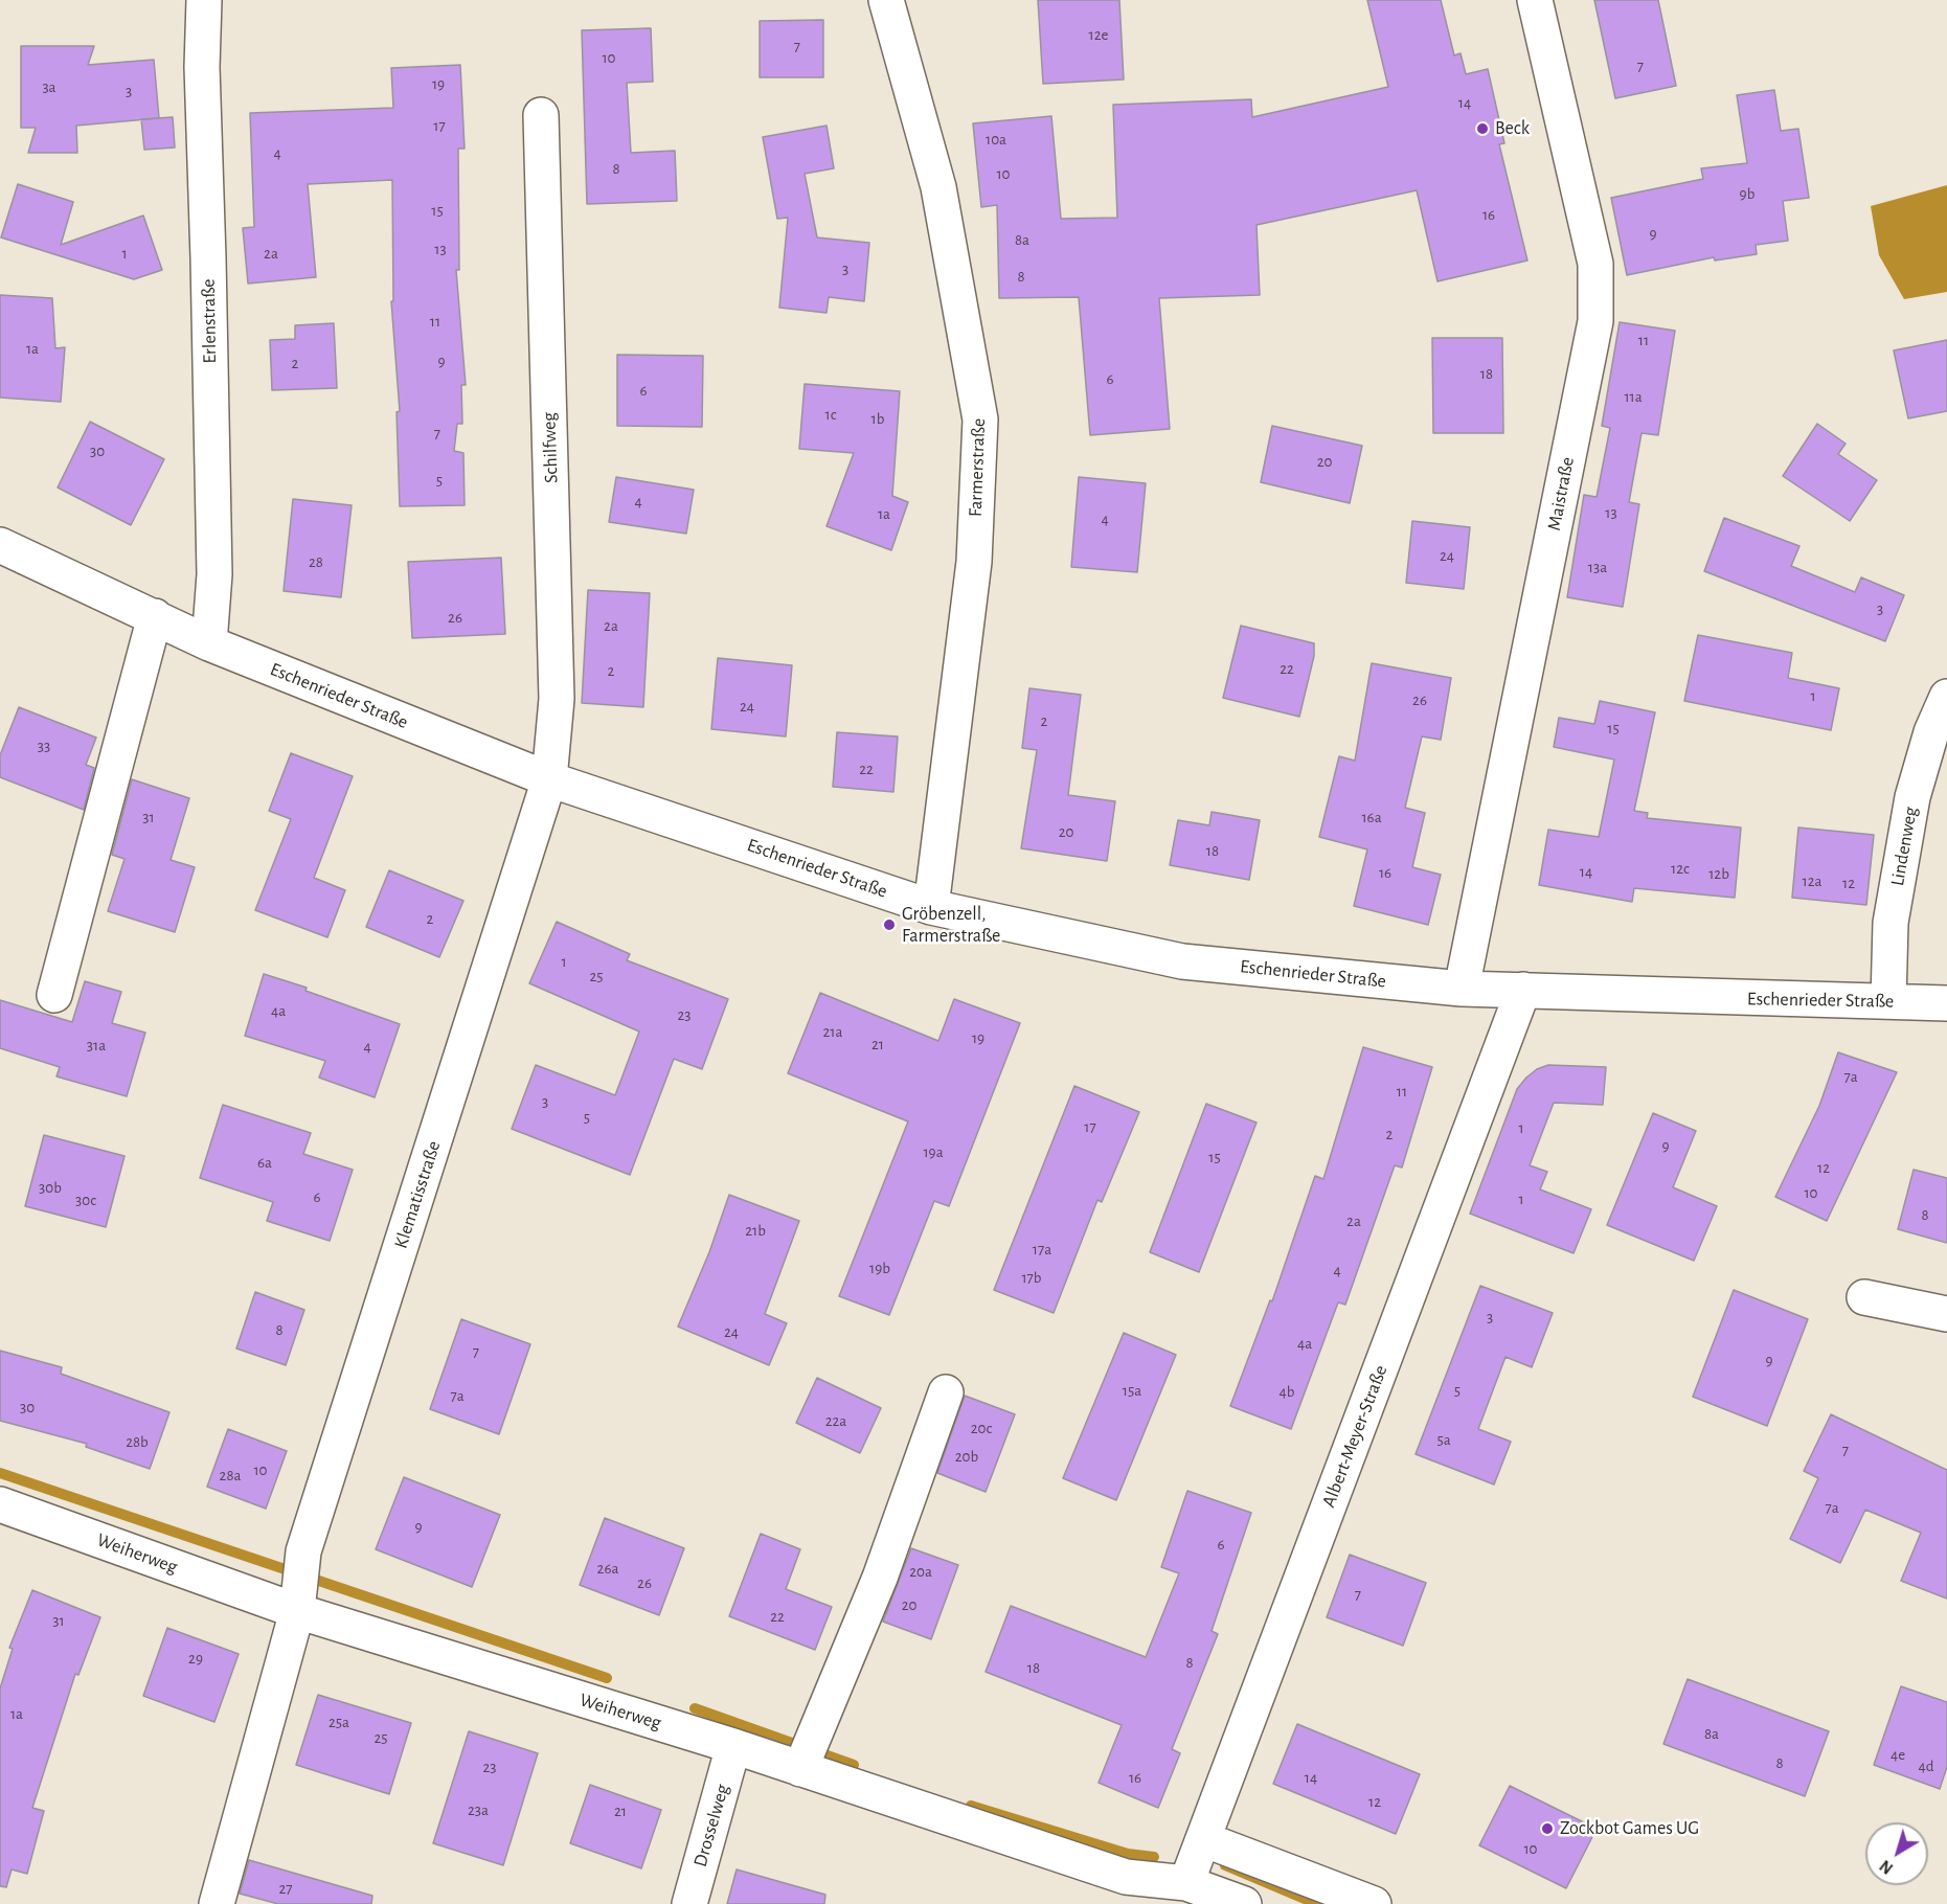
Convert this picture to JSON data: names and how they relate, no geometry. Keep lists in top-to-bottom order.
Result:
{
  "streets": {
    "street": [
      "Erlenstraße",
      "Schilfweg",
      "Farmerstraße",
      "Maistraße",
      "Eschenrieder Straße",
      "Lindenweg",
      "Klematisstraße",
      "Albert-Meyer-Straße",
      "Weiherweg",
      "Drosselweg"
    ]
  },
  "crossings": [
    ["Erlenstraße", "Eschenrieder Straße"],
    ["Schilfweg", "Eschenrieder Straße"],
    ["Schilfweg", "Klematisstraße"],
    ["Farmerstraße", "Eschenrieder Straße"],
    ["Maistraße", "Eschenrieder Straße"],
    ["Eschenrieder Straße", "Lindenweg"],
    ["Eschenrieder Straße", "Klematisstraße"],
    ["Eschenrieder Straße", "Albert-Meyer-Straße"],
    ["Klematisstraße", "Weiherweg"],
    ["Albert-Meyer-Straße", "Weiherweg"],
    ["Weiherweg", "Drosselweg"]
  ],
  "places": ["Beck", "Gröbenzell, Farmerstraße", "Zockbot Games UG"],
  "house_numbers": [
    "12e",
    "7",
    "10",
    "7",
    "19",
    "3a",
    "3",
    "14",
    "17",
    "10a",
    "4",
    "8",
    "10",
    "9b",
    "15",
    "16",
    "9",
    "8a",
    "13",
    "1",
    "2a",
    "3",
    "8",
    "11",
    "11",
    "1a",
    "9",
    "2",
    "18",
    "6",
    "6",
    "11a",
    "1c",
    "1b",
    "7",
    "30",
    "20",
    "5",
    "4",
    "13",
    "1a",
    "4",
    "24",
    "28",
    "13a",
    "3",
    "26",
    "2a",
    "22",
    "2",
    "1",
    "26",
    "24",
    "2",
    "15",
    "33",
    "22",
    "31",
    "16a",
    "20",
    "18",
    "12c",
    "14",
    "16",
    "12b",
    "12a",
    "12",
    "2",
    "1",
    "25",
    "4a",
    "23",
    "21a",
    "19",
    "21",
    "31a",
    "4",
    "7a",
    "11",
    "3",
    "5",
    "17",
    "1",
    "2",
    "9",
    "19a",
    "15",
    "6a",
    "12",
    "30b",
    "10",
    "6",
    "1",
    "30c",
    "8",
    "2a",
    "21b",
    "17a",
    "19b",
    "4",
    "17b",
    "3",
    "8",
    "24",
    "4a",
    "7",
    "9",
    "15a",
    "5",
    "4b",
    "7a",
    "30",
    "22a",
    "20c",
    "5a",
    "28b",
    "7",
    "20b",
    "10",
    "28a",
    "7a",
    "9",
    "6",
    "26a",
    "20a",
    "26",
    "7",
    "20",
    "22",
    "31",
    "29",
    "8",
    "18",
    "1a",
    "25a",
    "8a",
    "25",
    "4e",
    "8",
    "4d",
    "23",
    "16",
    "14",
    "12",
    "23a",
    "21",
    "10",
    "27"
  ],
  "north": "bottom left"
}
